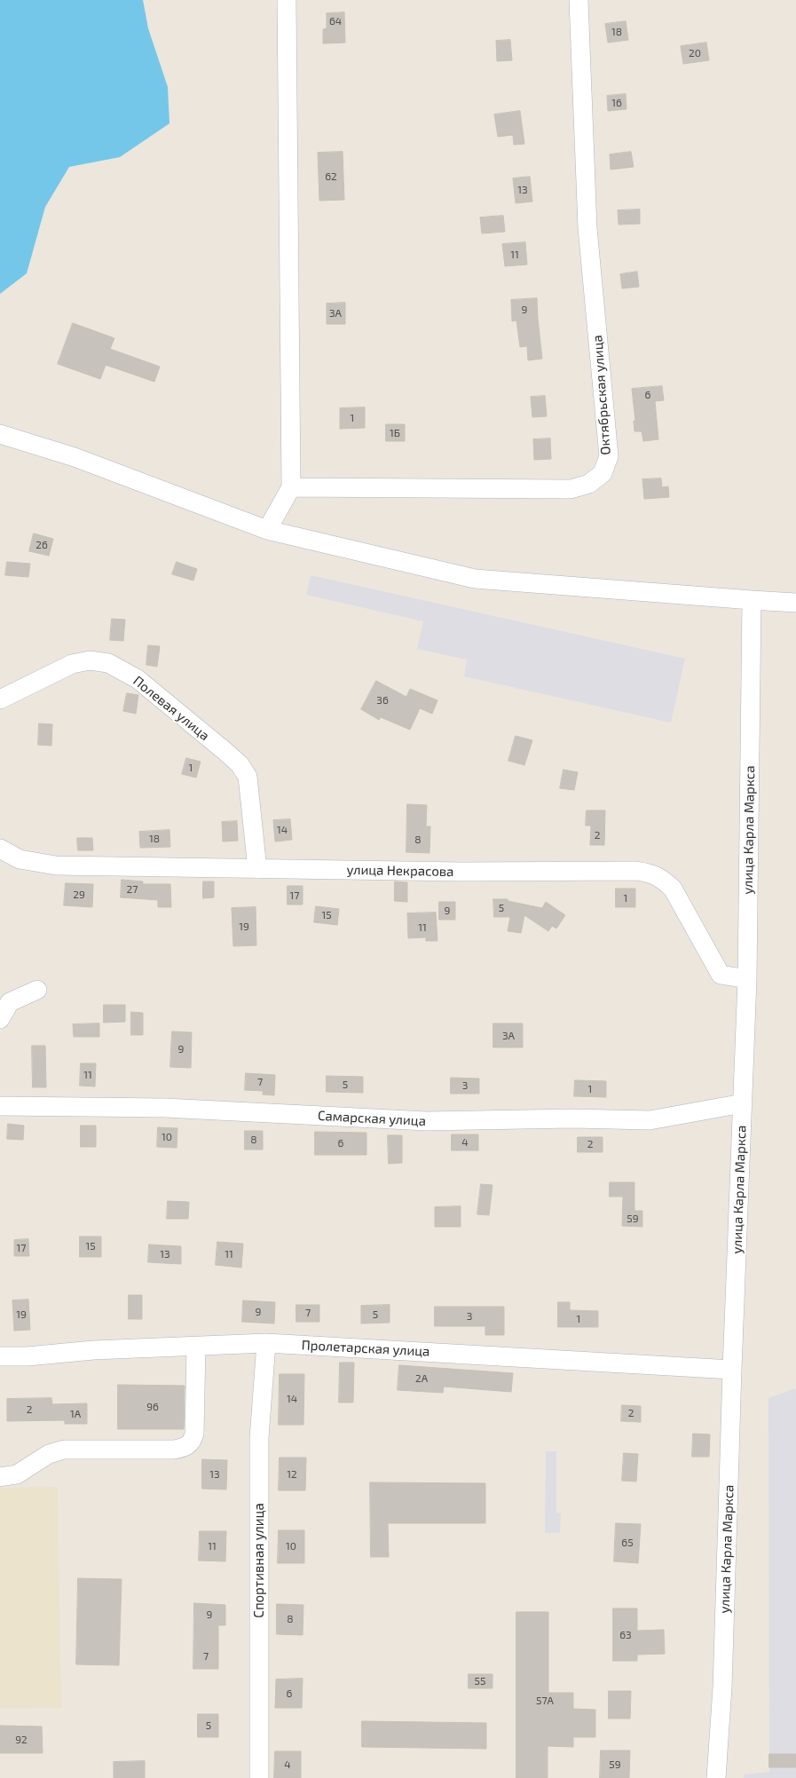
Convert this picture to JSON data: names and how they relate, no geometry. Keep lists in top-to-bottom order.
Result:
{
  "streets": {
    "street": [
      "Октябрьская улица",
      "Полевая улица",
      "улица Карла Маркса",
      "улица Некрасова",
      "Самарская улица",
      "Пролетарская улица",
      "Спортивная улица"
    ]
  },
  "crossings": [
    ["Полевая улица", "улица Некрасова"],
    ["улица Карла Маркса", "улица Некрасова"],
    ["улица Карла Маркса", "Самарская улица"],
    ["улица Карла Маркса", "Пролетарская улица"],
    ["Пролетарская улица", "Спортивная улица"]
  ],
  "house_numbers": [
    "64",
    "18",
    "20",
    "16",
    "62",
    "13",
    "11",
    "9",
    "3А",
    "6",
    "1",
    "1Б",
    "26",
    "36",
    "1",
    "14",
    "2",
    "18",
    "8",
    "27",
    "29",
    "17",
    "1",
    "5",
    "9",
    "15",
    "19",
    "11",
    "3А",
    "9",
    "11",
    "7",
    "5",
    "3",
    "1",
    "10",
    "8",
    "4",
    "6",
    "2",
    "59",
    "15",
    "17",
    "13",
    "11",
    "9",
    "7",
    "19",
    "5",
    "3",
    "1",
    "2А",
    "14",
    "96",
    "2",
    "2",
    "1А",
    "13",
    "12",
    "65",
    "11",
    "10",
    "9",
    "8",
    "63",
    "7",
    "55",
    "6",
    "57А",
    "5",
    "92",
    "4",
    "59"
  ]
}
